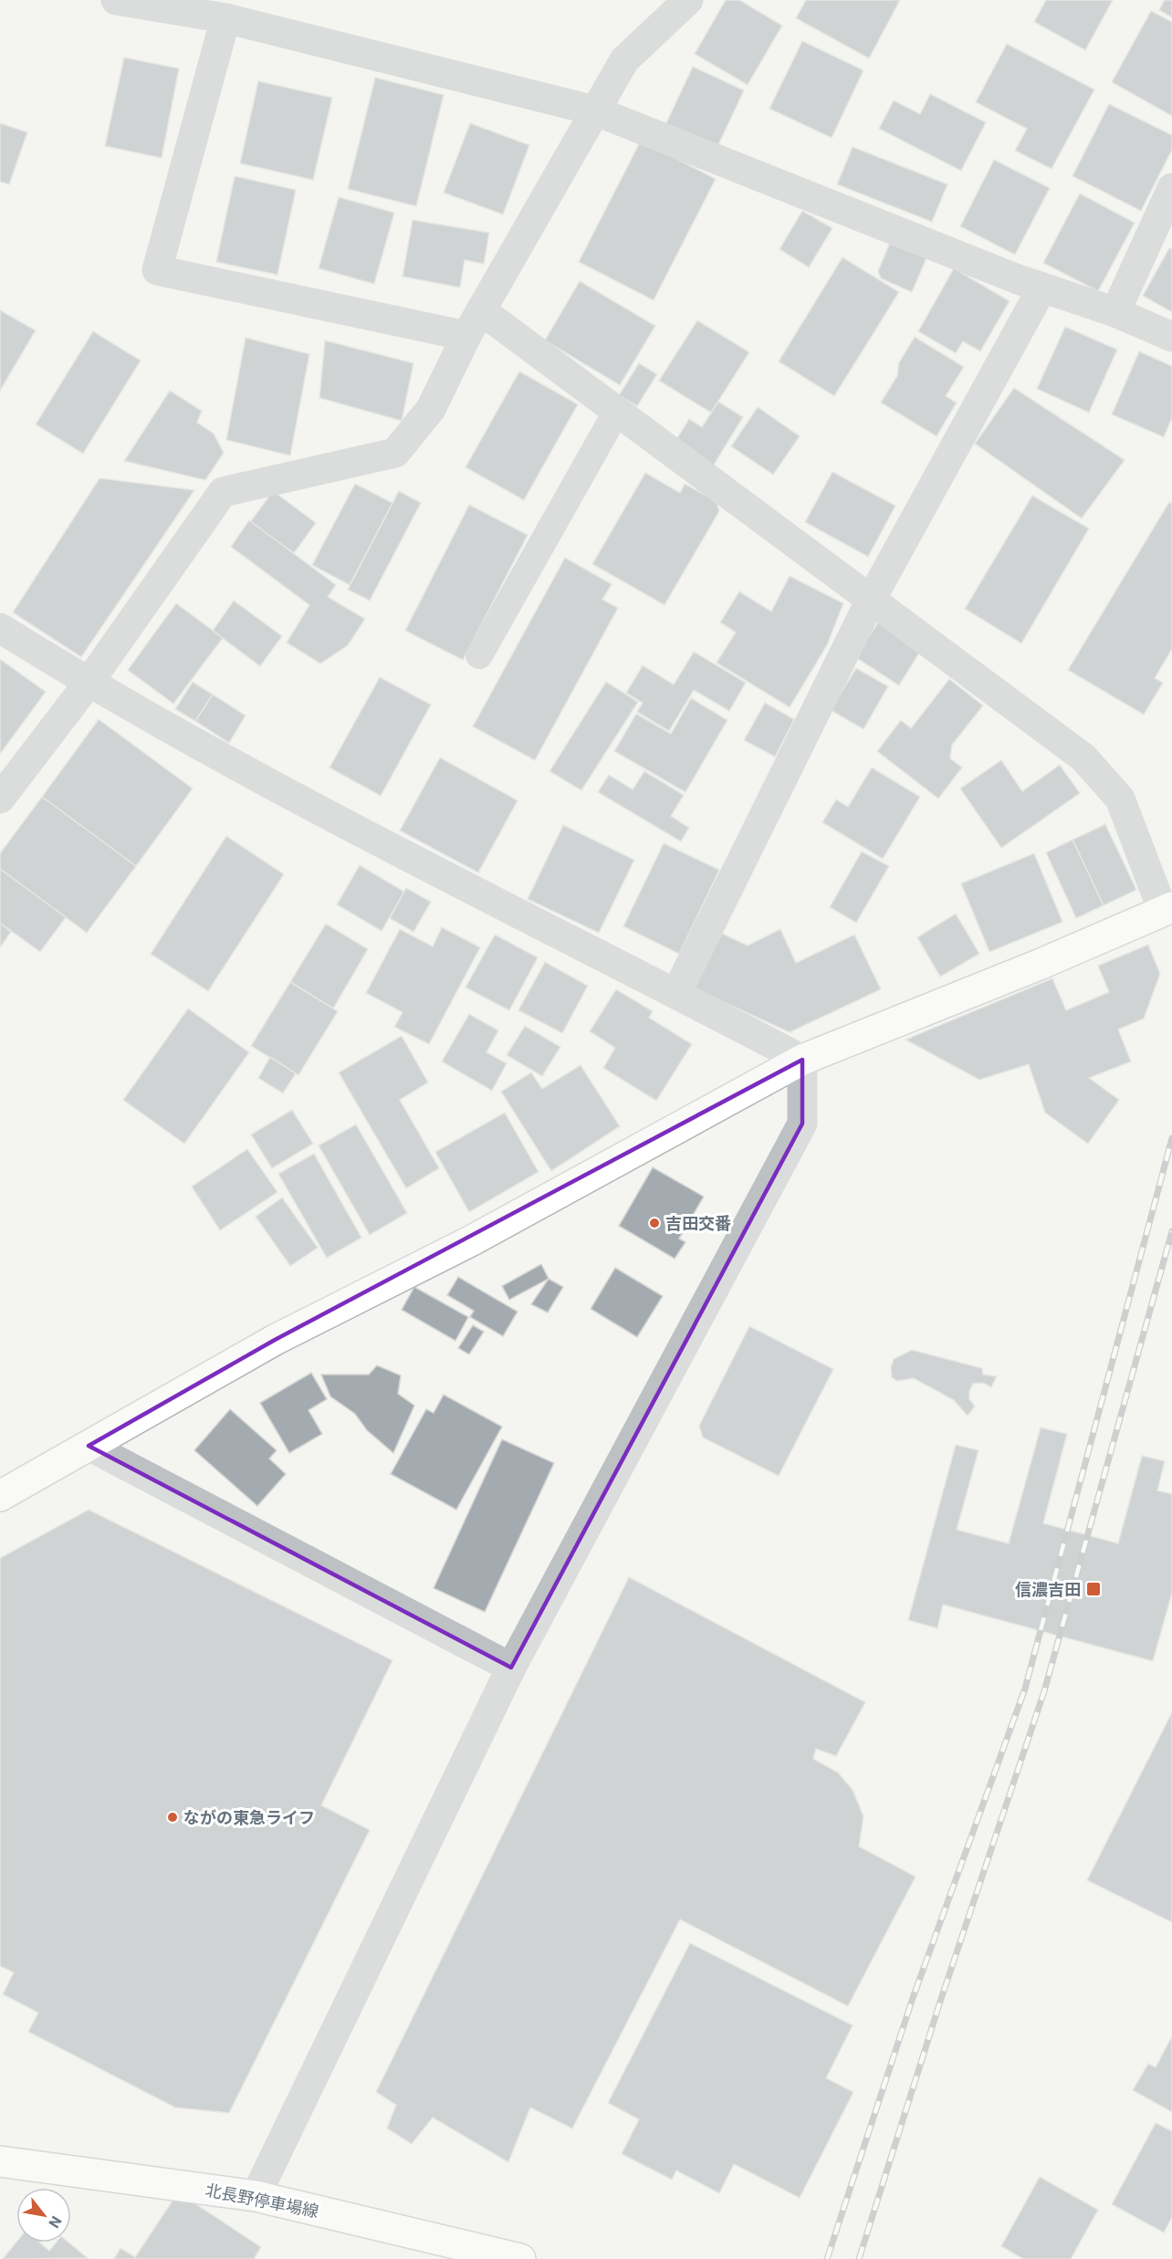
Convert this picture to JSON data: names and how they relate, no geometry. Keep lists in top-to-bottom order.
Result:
{
  "streets": {
    "street": ["北長野停車場線"]
  },
  "places": {
    "other": ["吉田交番", "ながの東急ライフ"],
    "transit": ["信濃吉田"]
  },
  "north": "bottom right"
}
